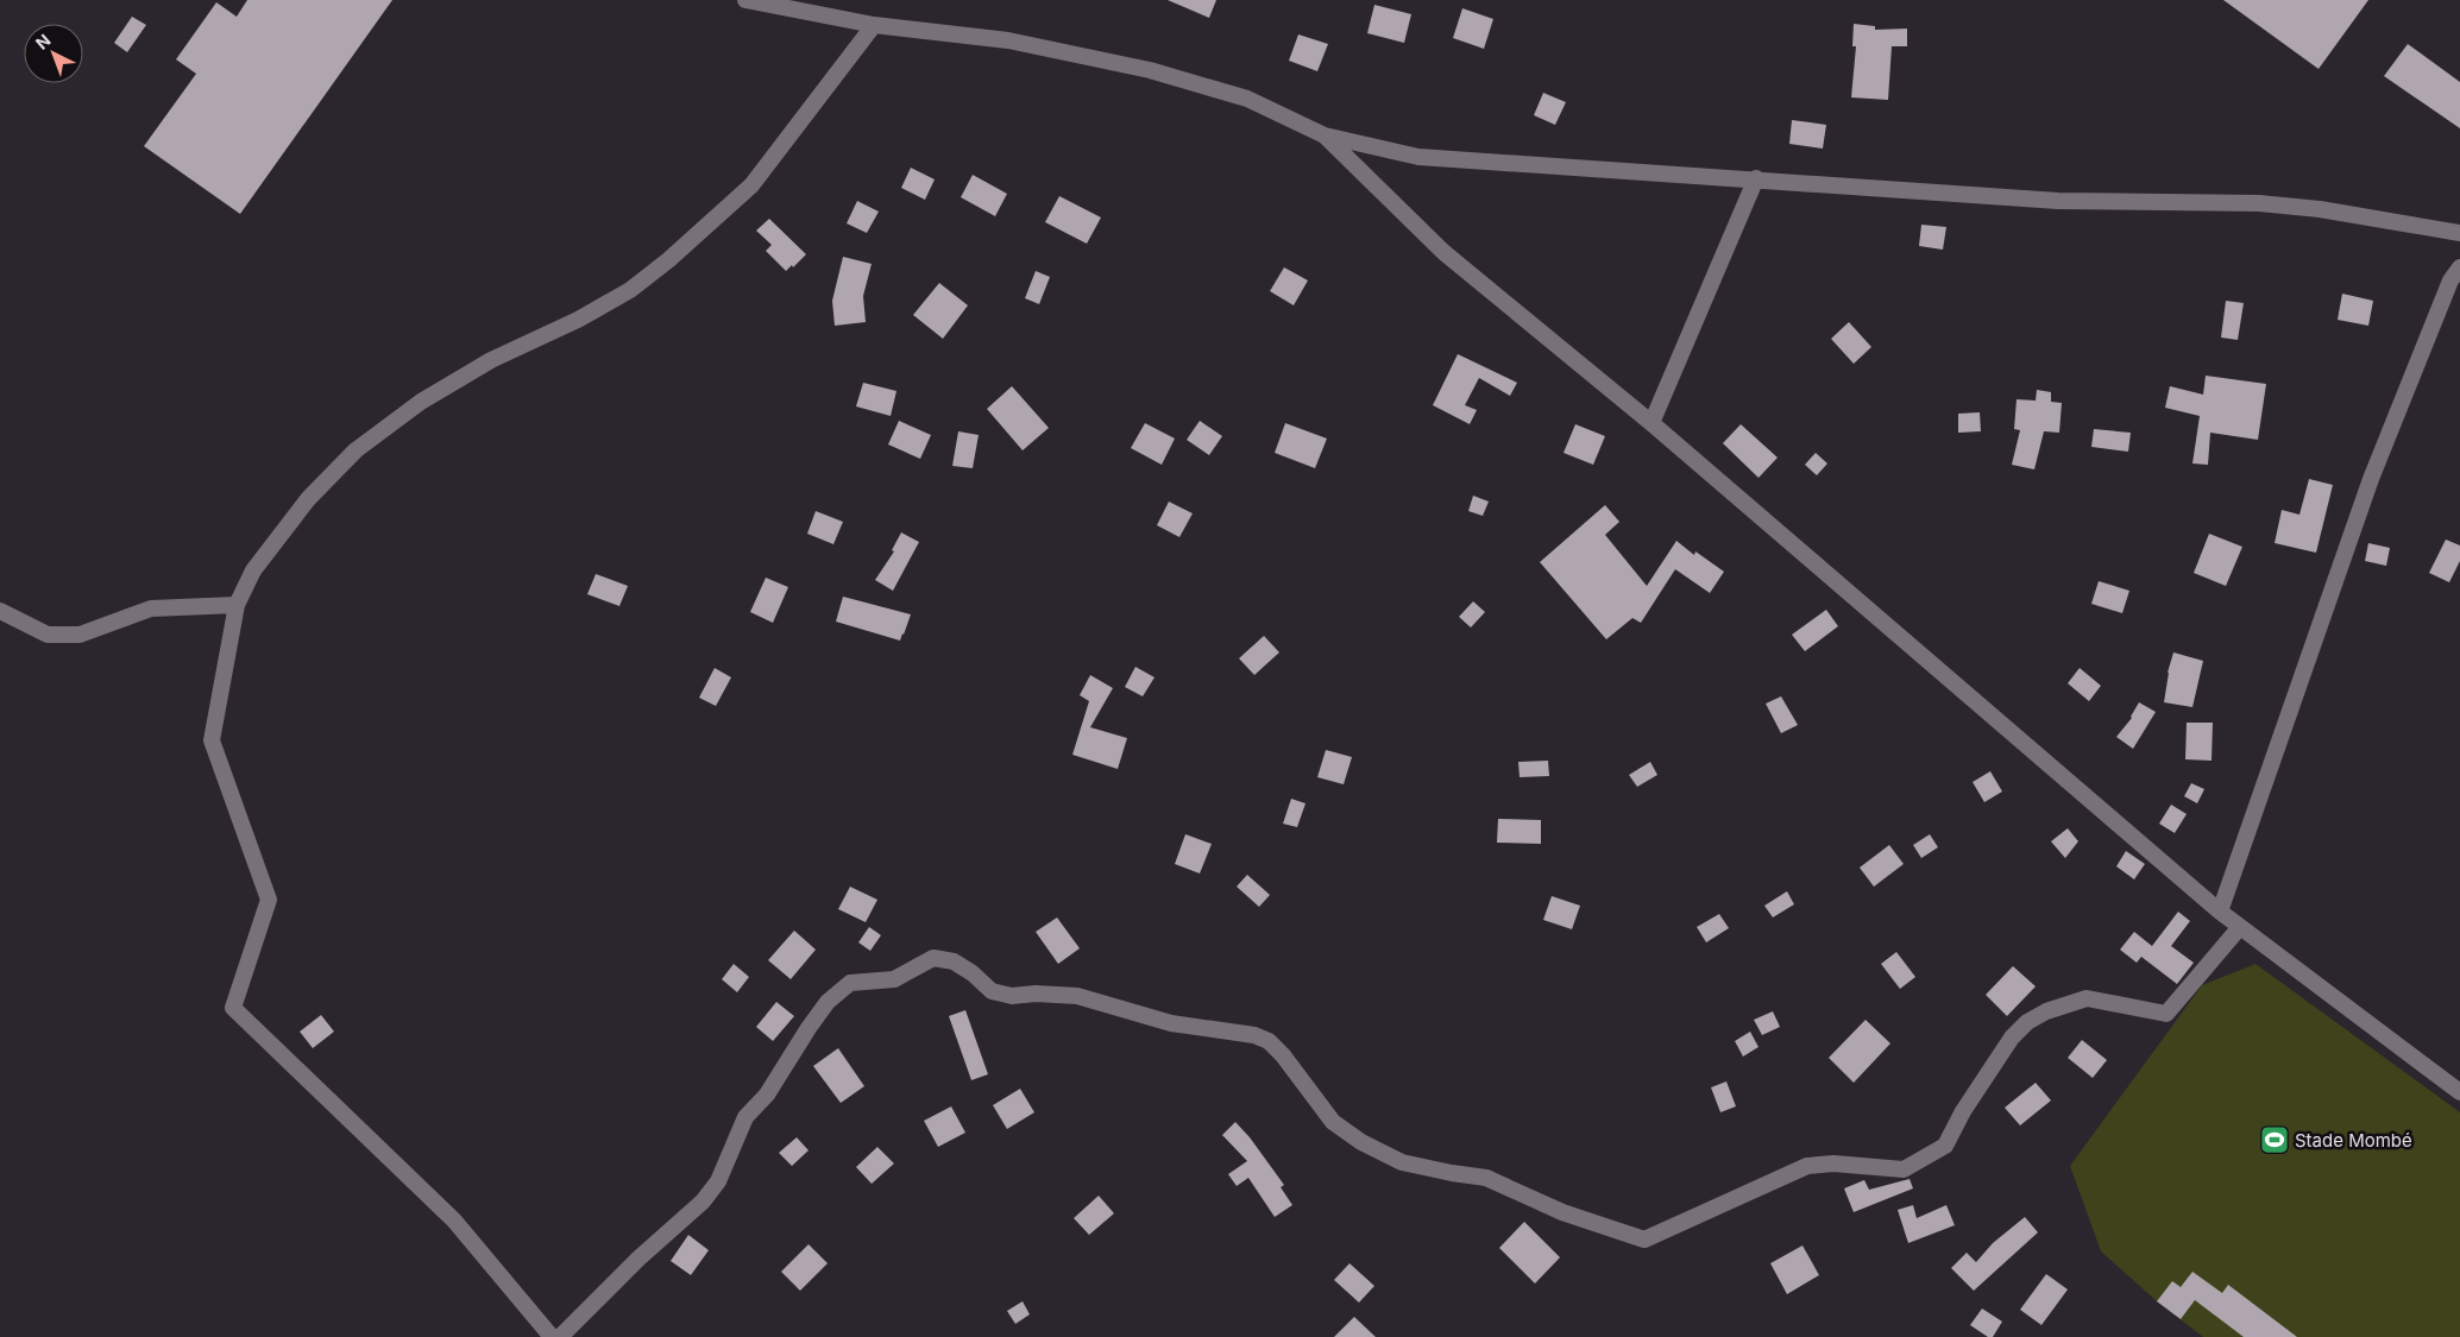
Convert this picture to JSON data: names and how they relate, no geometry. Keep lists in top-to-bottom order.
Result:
{
  "places": {
    "sports": ["Stade Mombé"]
  },
  "north": "top left"
}
